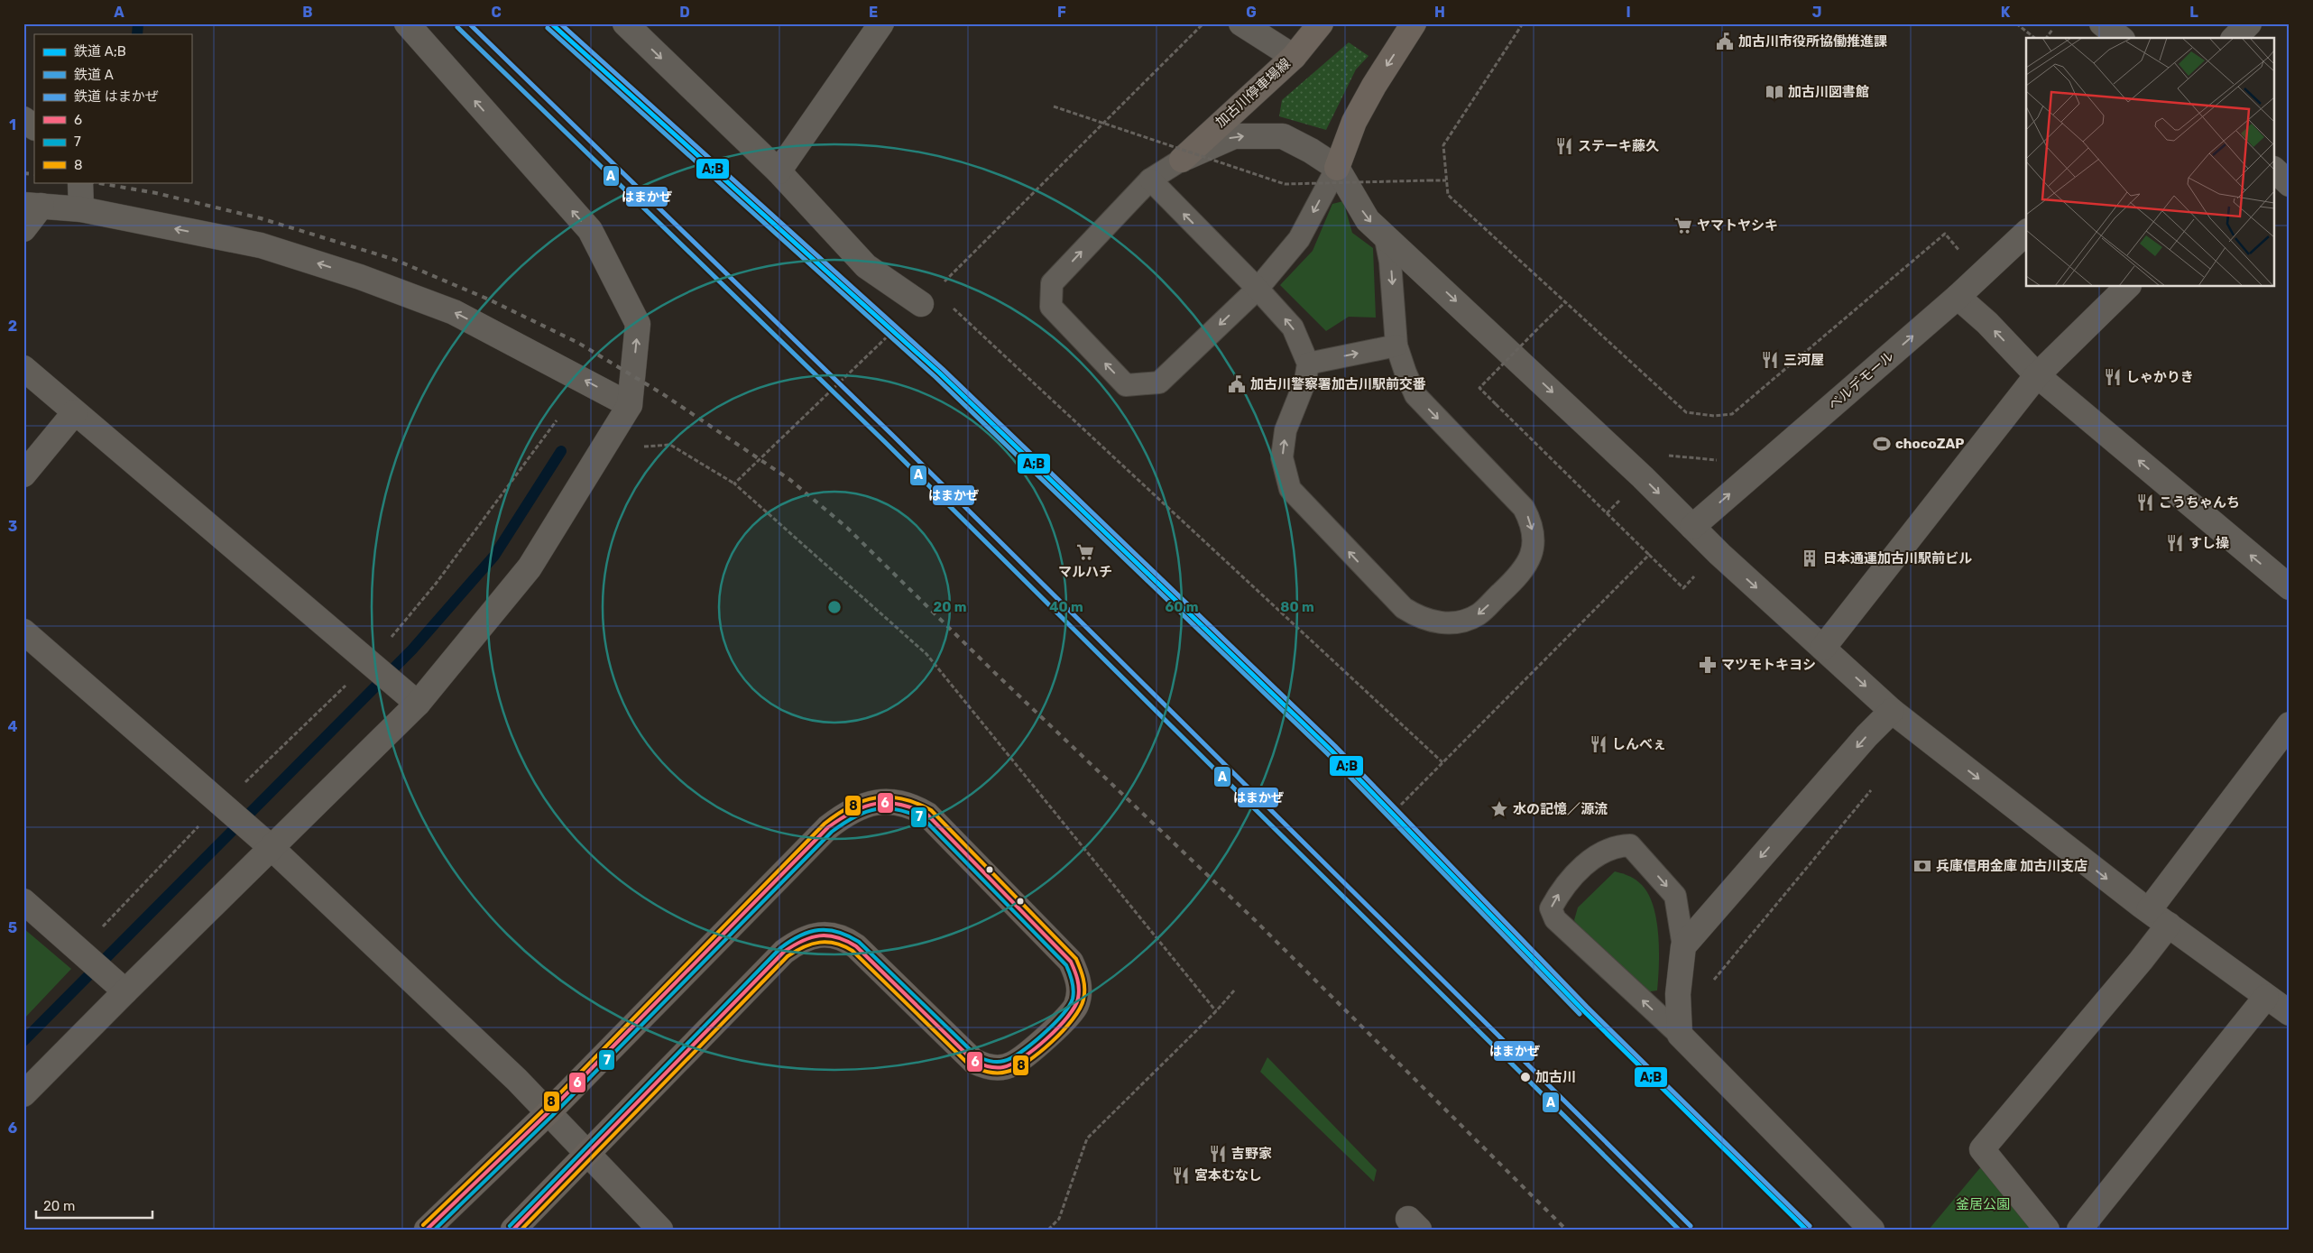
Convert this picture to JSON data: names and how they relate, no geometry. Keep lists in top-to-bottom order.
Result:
{
  "streets": {
    "main road": ["加古川停車場線"],
    "street": ["ベルデモール"]
  },
  "parks": ["釜居公園"],
  "places": {
    "public building": ["加古川市役所協働推進課", "加古川警察署加古川駅前交番"],
    "library": ["加古川図書館"],
    "restaurant": [
      "ステーキ藤久",
      "三河屋",
      "しゃかりき",
      "こうちゃんち",
      "すし操",
      "しんべぇ",
      "吉野家",
      "宮本むなし"
    ],
    "supermarket": ["ヤマトヤシキ", "マルハチ"],
    "sports": ["chocoZAP"],
    "building": ["日本通運加古川駅前ビル"],
    "pharmacy": ["マツモトキヨシ"],
    "place": ["水の記憶／源流"],
    "bank": ["兵庫信用金庫 加古川支店"],
    "other": ["加古川"]
  },
  "lines": [
    "rail line A;B",
    "rail line はまかぜ",
    "rail line A",
    "transit line 8",
    "transit line 6",
    "transit line 7"
  ],
  "legend": [
    "鉄道 A;B",
    "鉄道 A",
    "鉄道 はまかぜ",
    "6",
    "7",
    "8"
  ],
  "scale_bar": "20 m",
  "grid": {
    "columns": [
      "A",
      "B",
      "C",
      "D",
      "E",
      "F",
      "G",
      "H",
      "I",
      "J",
      "K",
      "L"
    ],
    "rows": [
      "1",
      "2",
      "3",
      "4",
      "5",
      "6"
    ]
  },
  "rings": [
    "20 m",
    "40 m",
    "60 m",
    "80 m"
  ]
}
